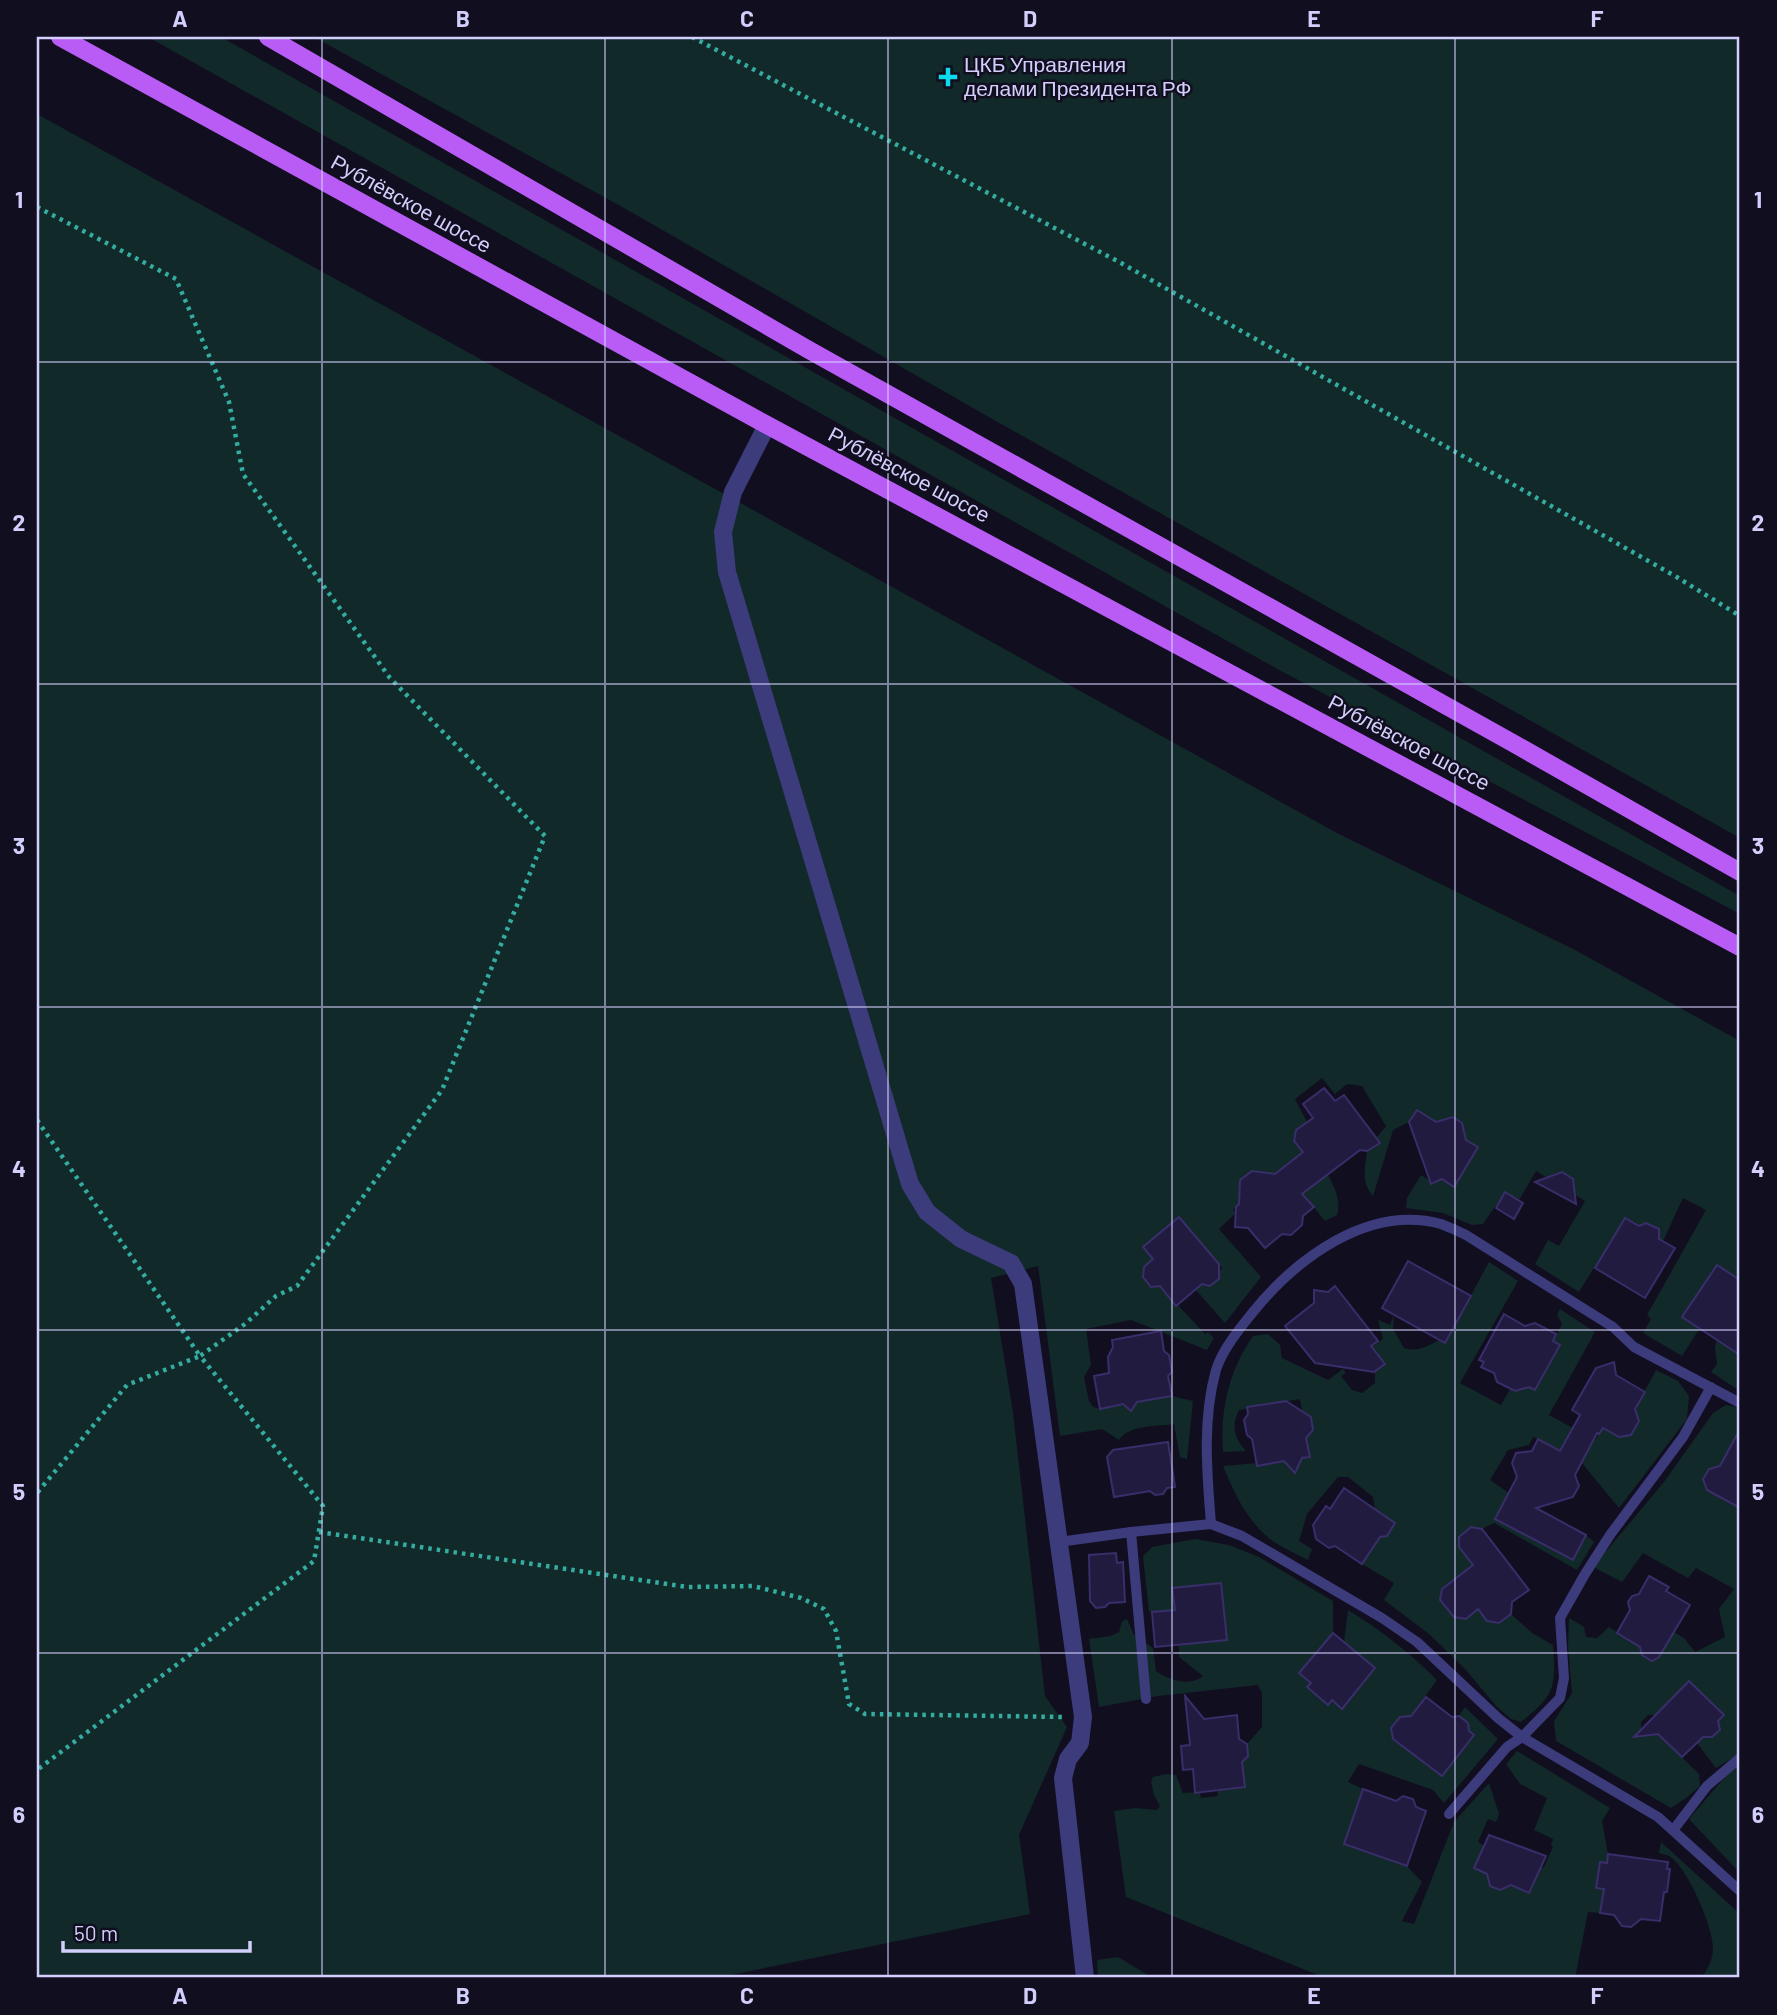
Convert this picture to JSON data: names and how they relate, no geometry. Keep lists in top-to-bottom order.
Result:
{
  "streets": {
    "main road": ["Рублёвское шоссе"]
  },
  "places": {
    "health": ["ЦКБ Управления делами Президента РФ"]
  },
  "scale_bar": "50 m",
  "grid": {
    "columns": [
      "A",
      "B",
      "C",
      "D",
      "E",
      "F"
    ],
    "rows": [
      "1",
      "2",
      "3",
      "4",
      "5",
      "6"
    ]
  }
}
